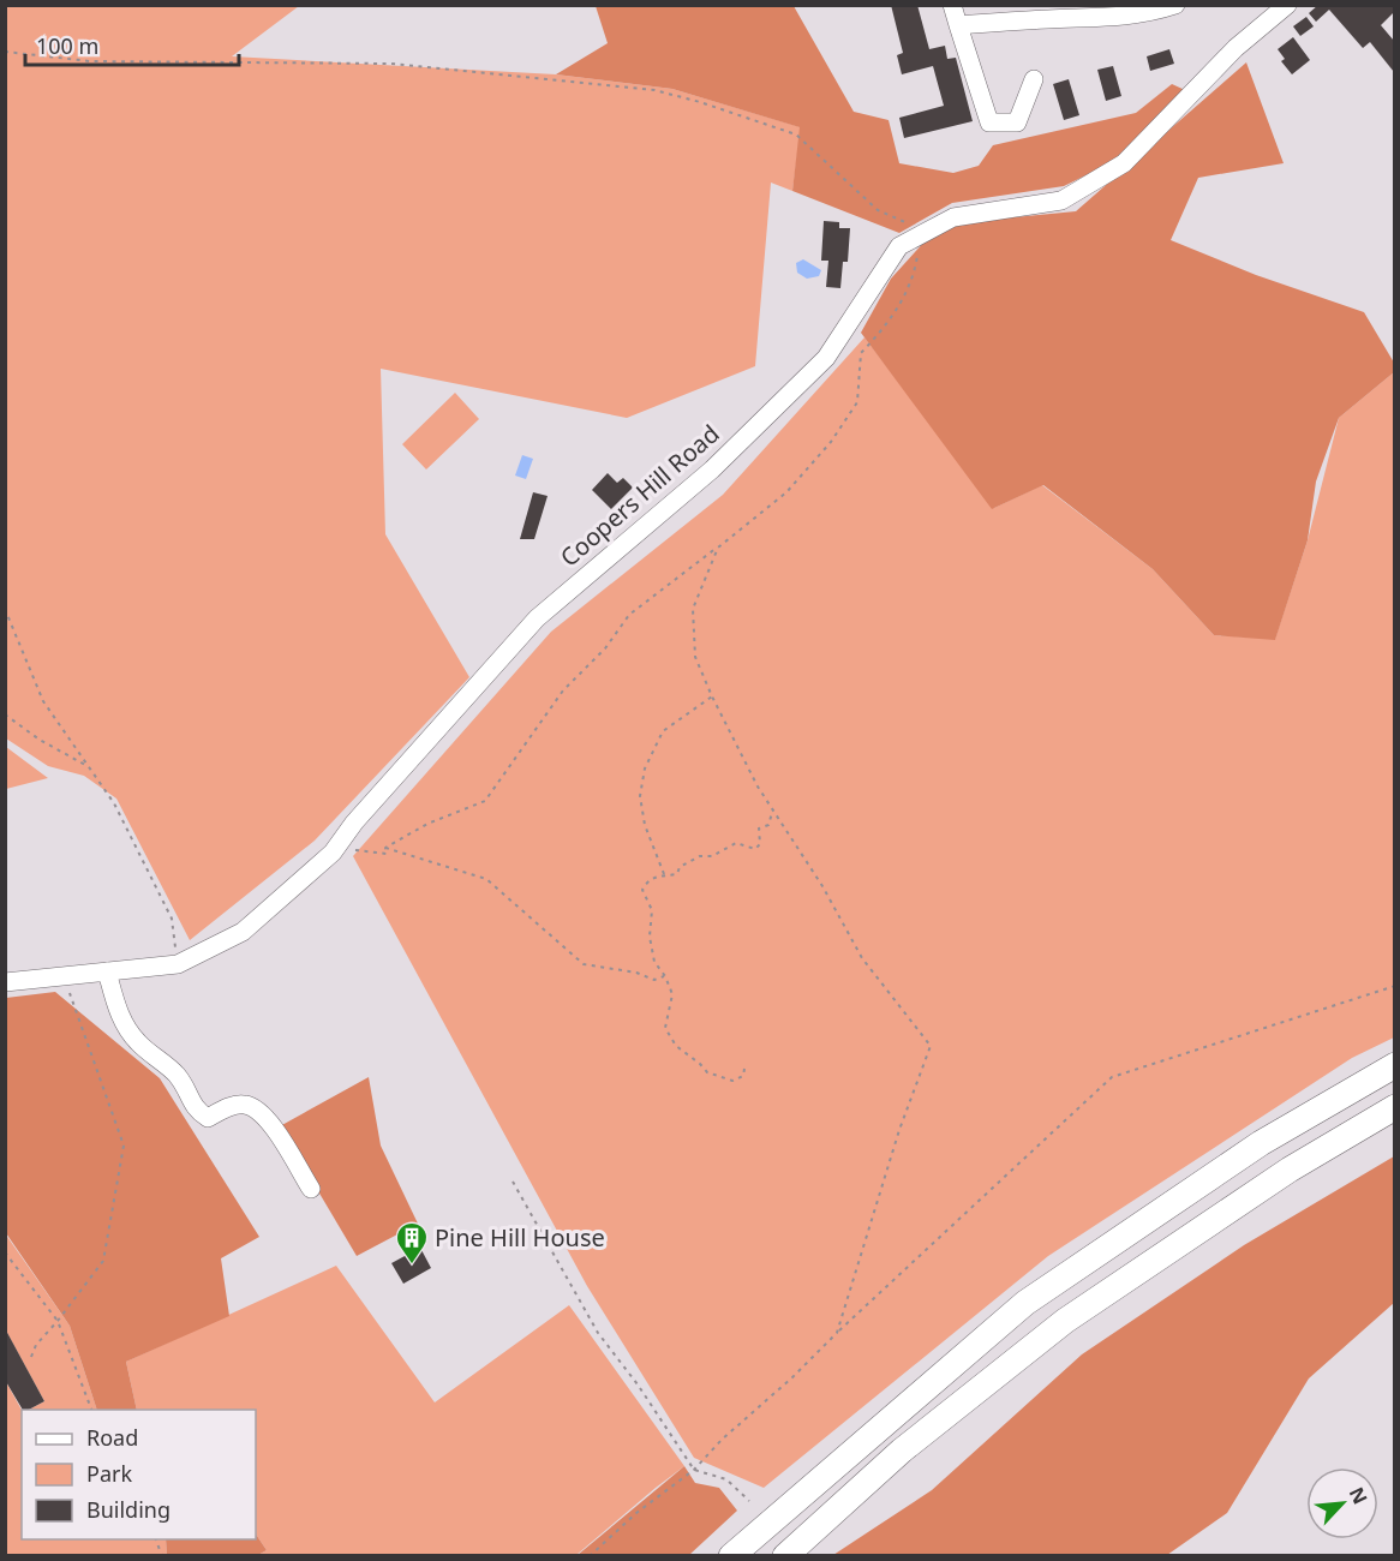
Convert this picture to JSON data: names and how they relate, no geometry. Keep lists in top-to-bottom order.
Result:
{
  "streets": {
    "street": ["Coopers Hill Road"]
  },
  "places": {
    "building": ["Pine Hill House"]
  },
  "legend": ["Road", "Park", "Building"],
  "scale_bar": "100 m",
  "north": "top right"
}
